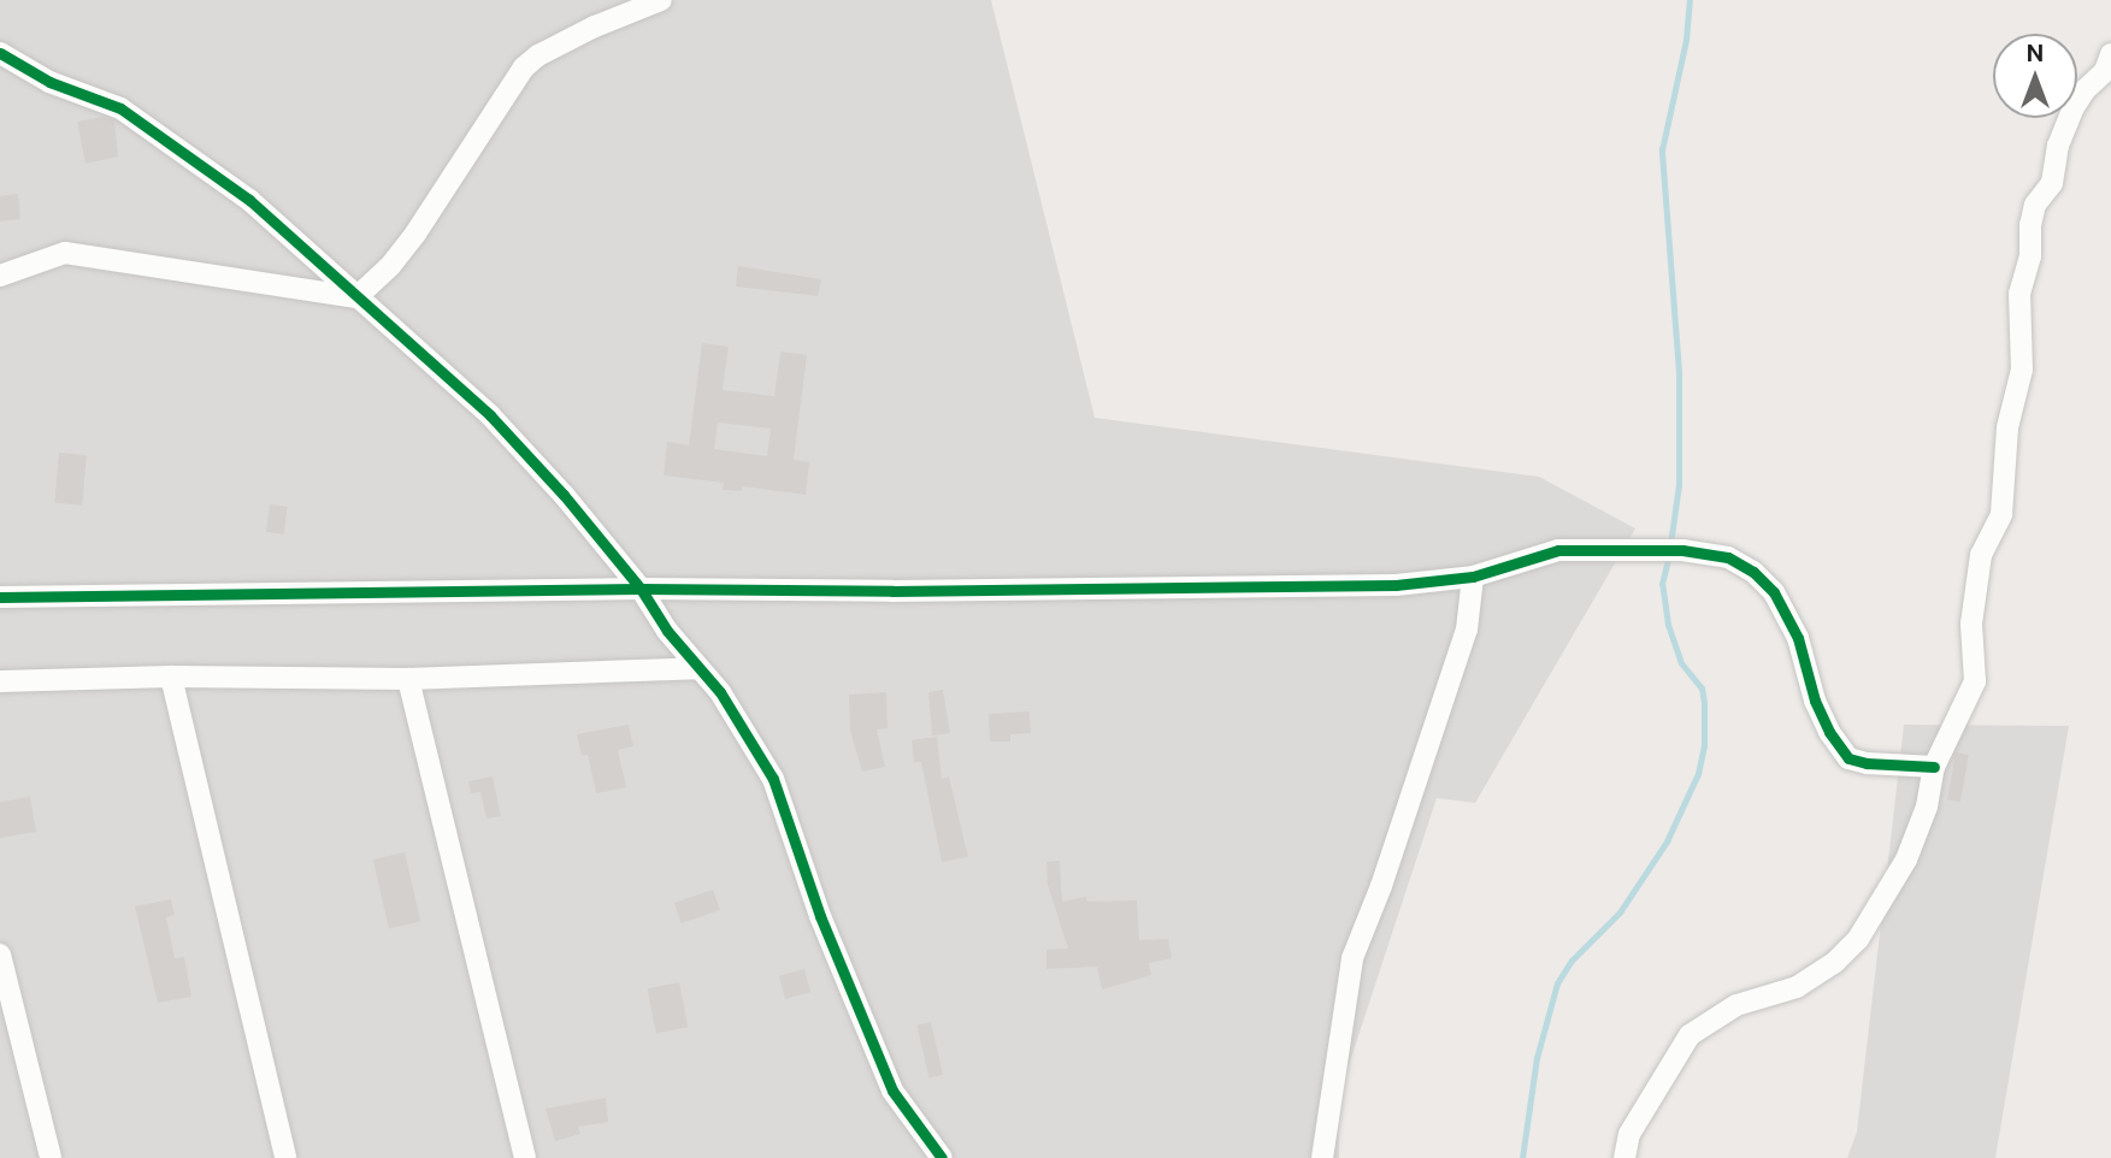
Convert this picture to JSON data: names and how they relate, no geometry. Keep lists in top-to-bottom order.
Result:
{
  "north": "top"
}
